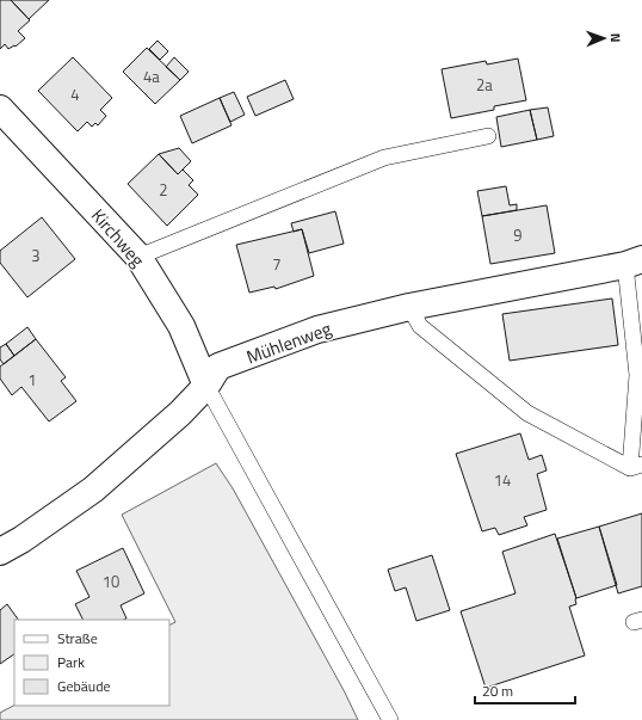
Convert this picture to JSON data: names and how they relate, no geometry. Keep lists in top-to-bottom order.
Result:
{
  "streets": {
    "street": ["Kirchweg", "Mühlenweg"]
  },
  "crossings": [
    ["Kirchweg", "Mühlenweg"]
  ],
  "house_numbers": [
    "4a",
    "2a",
    "4",
    "2",
    "9",
    "3",
    "7",
    "1",
    "14",
    "10"
  ],
  "legend": ["Straße", "Park", "Gebäude"],
  "scale_bar": "20 m",
  "north": "right"
}
